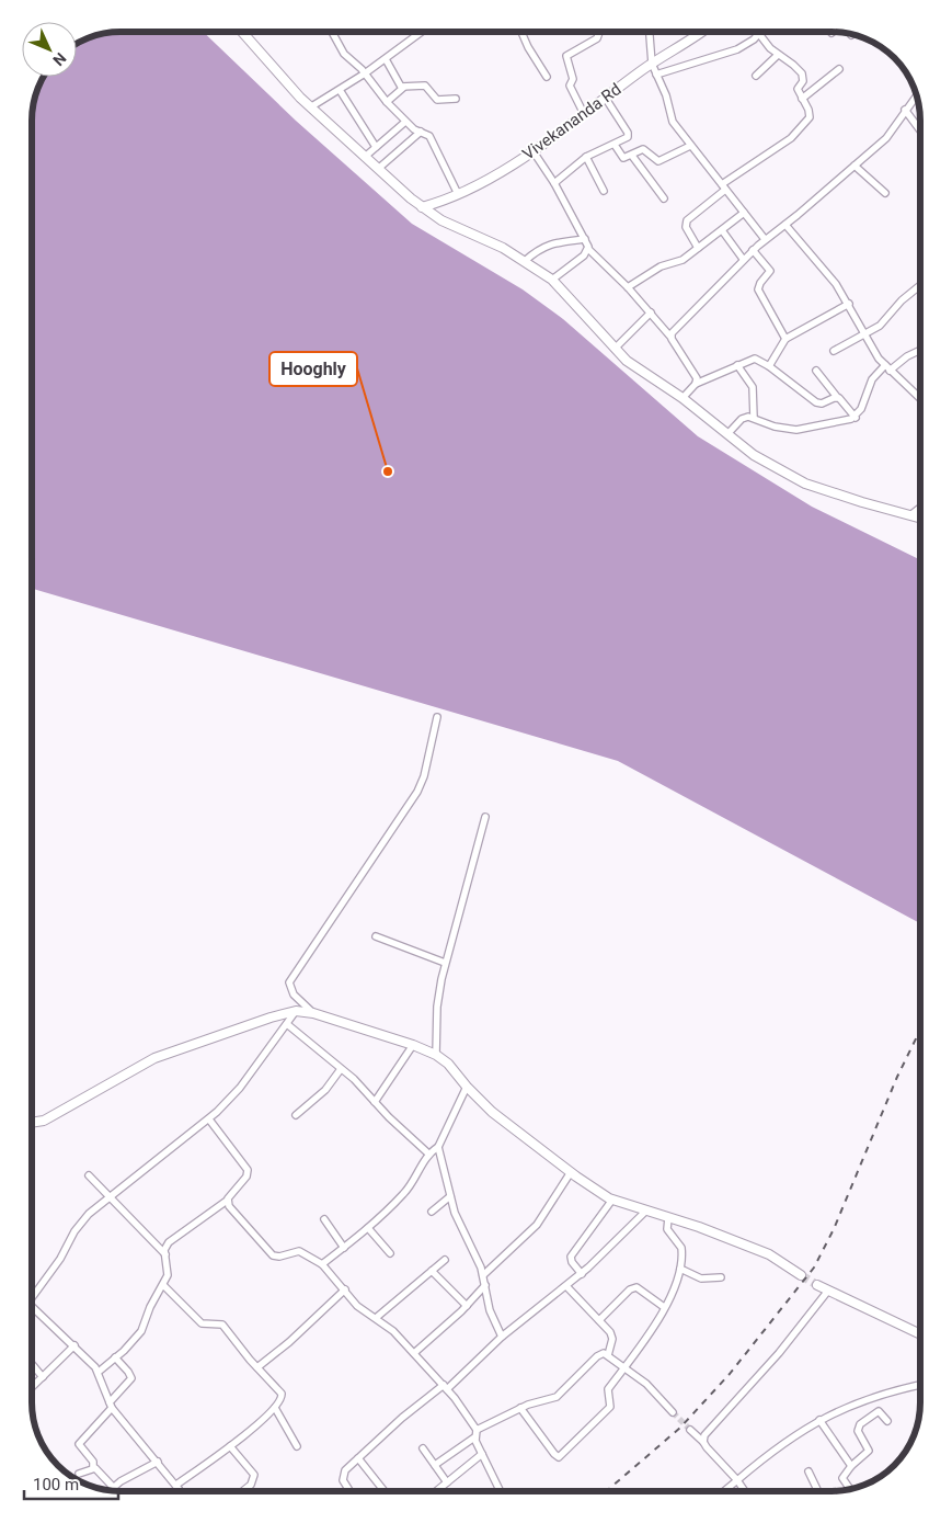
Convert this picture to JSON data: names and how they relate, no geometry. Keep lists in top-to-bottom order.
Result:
{
  "streets": {
    "street": ["Vivekananda Rd"]
  },
  "places": ["Hooghly"],
  "scale_bar": "100 m",
  "north": "bottom right"
}
